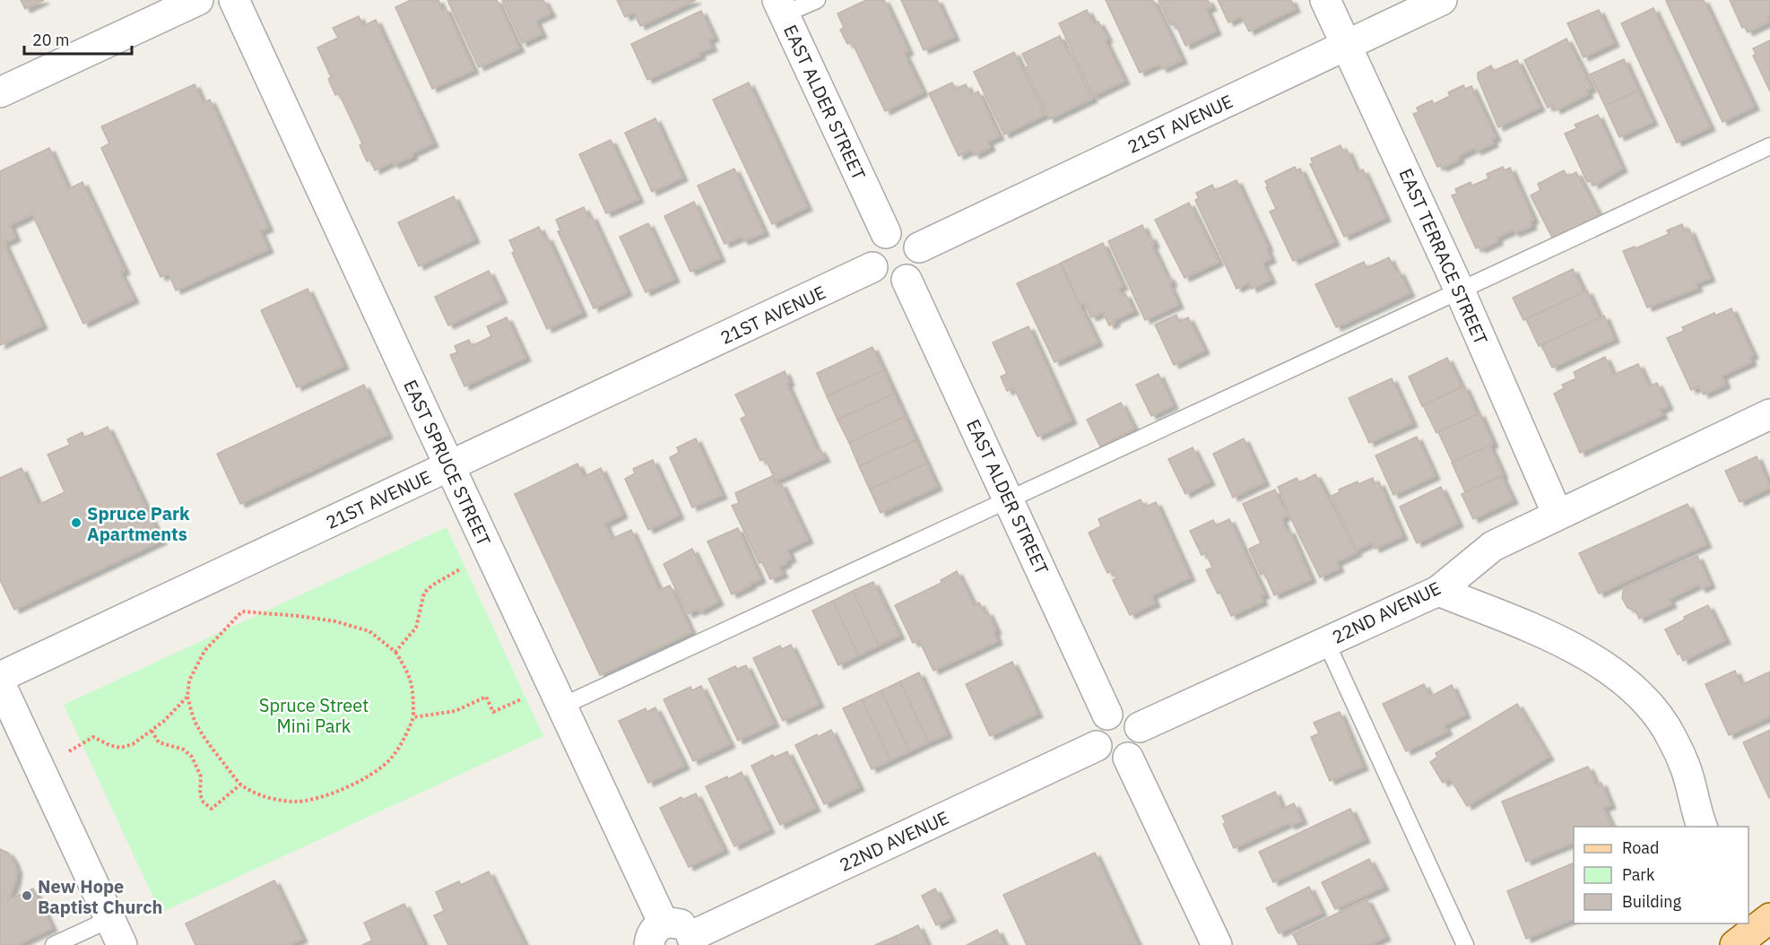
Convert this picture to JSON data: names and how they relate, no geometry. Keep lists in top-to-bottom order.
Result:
{
  "streets": {
    "street": [
      "EAST ALDER STREET",
      "21ST AVENUE",
      "EAST TERRACE STREET",
      "EAST SPRUCE STREET",
      "22ND AVENUE"
    ]
  },
  "crossings": [
    ["EAST ALDER STREET", "21ST AVENUE"],
    ["EAST ALDER STREET", "22ND AVENUE"],
    ["21ST AVENUE", "EAST TERRACE STREET"],
    ["21ST AVENUE", "EAST SPRUCE STREET"],
    ["EAST TERRACE STREET", "22ND AVENUE"]
  ],
  "parks": ["Spruce Street Mini Park"],
  "places": ["Spruce Park Apartments", "New Hope Baptist Church"],
  "legend": ["Road", "Park", "Building"],
  "scale_bar": "20 m"
}
